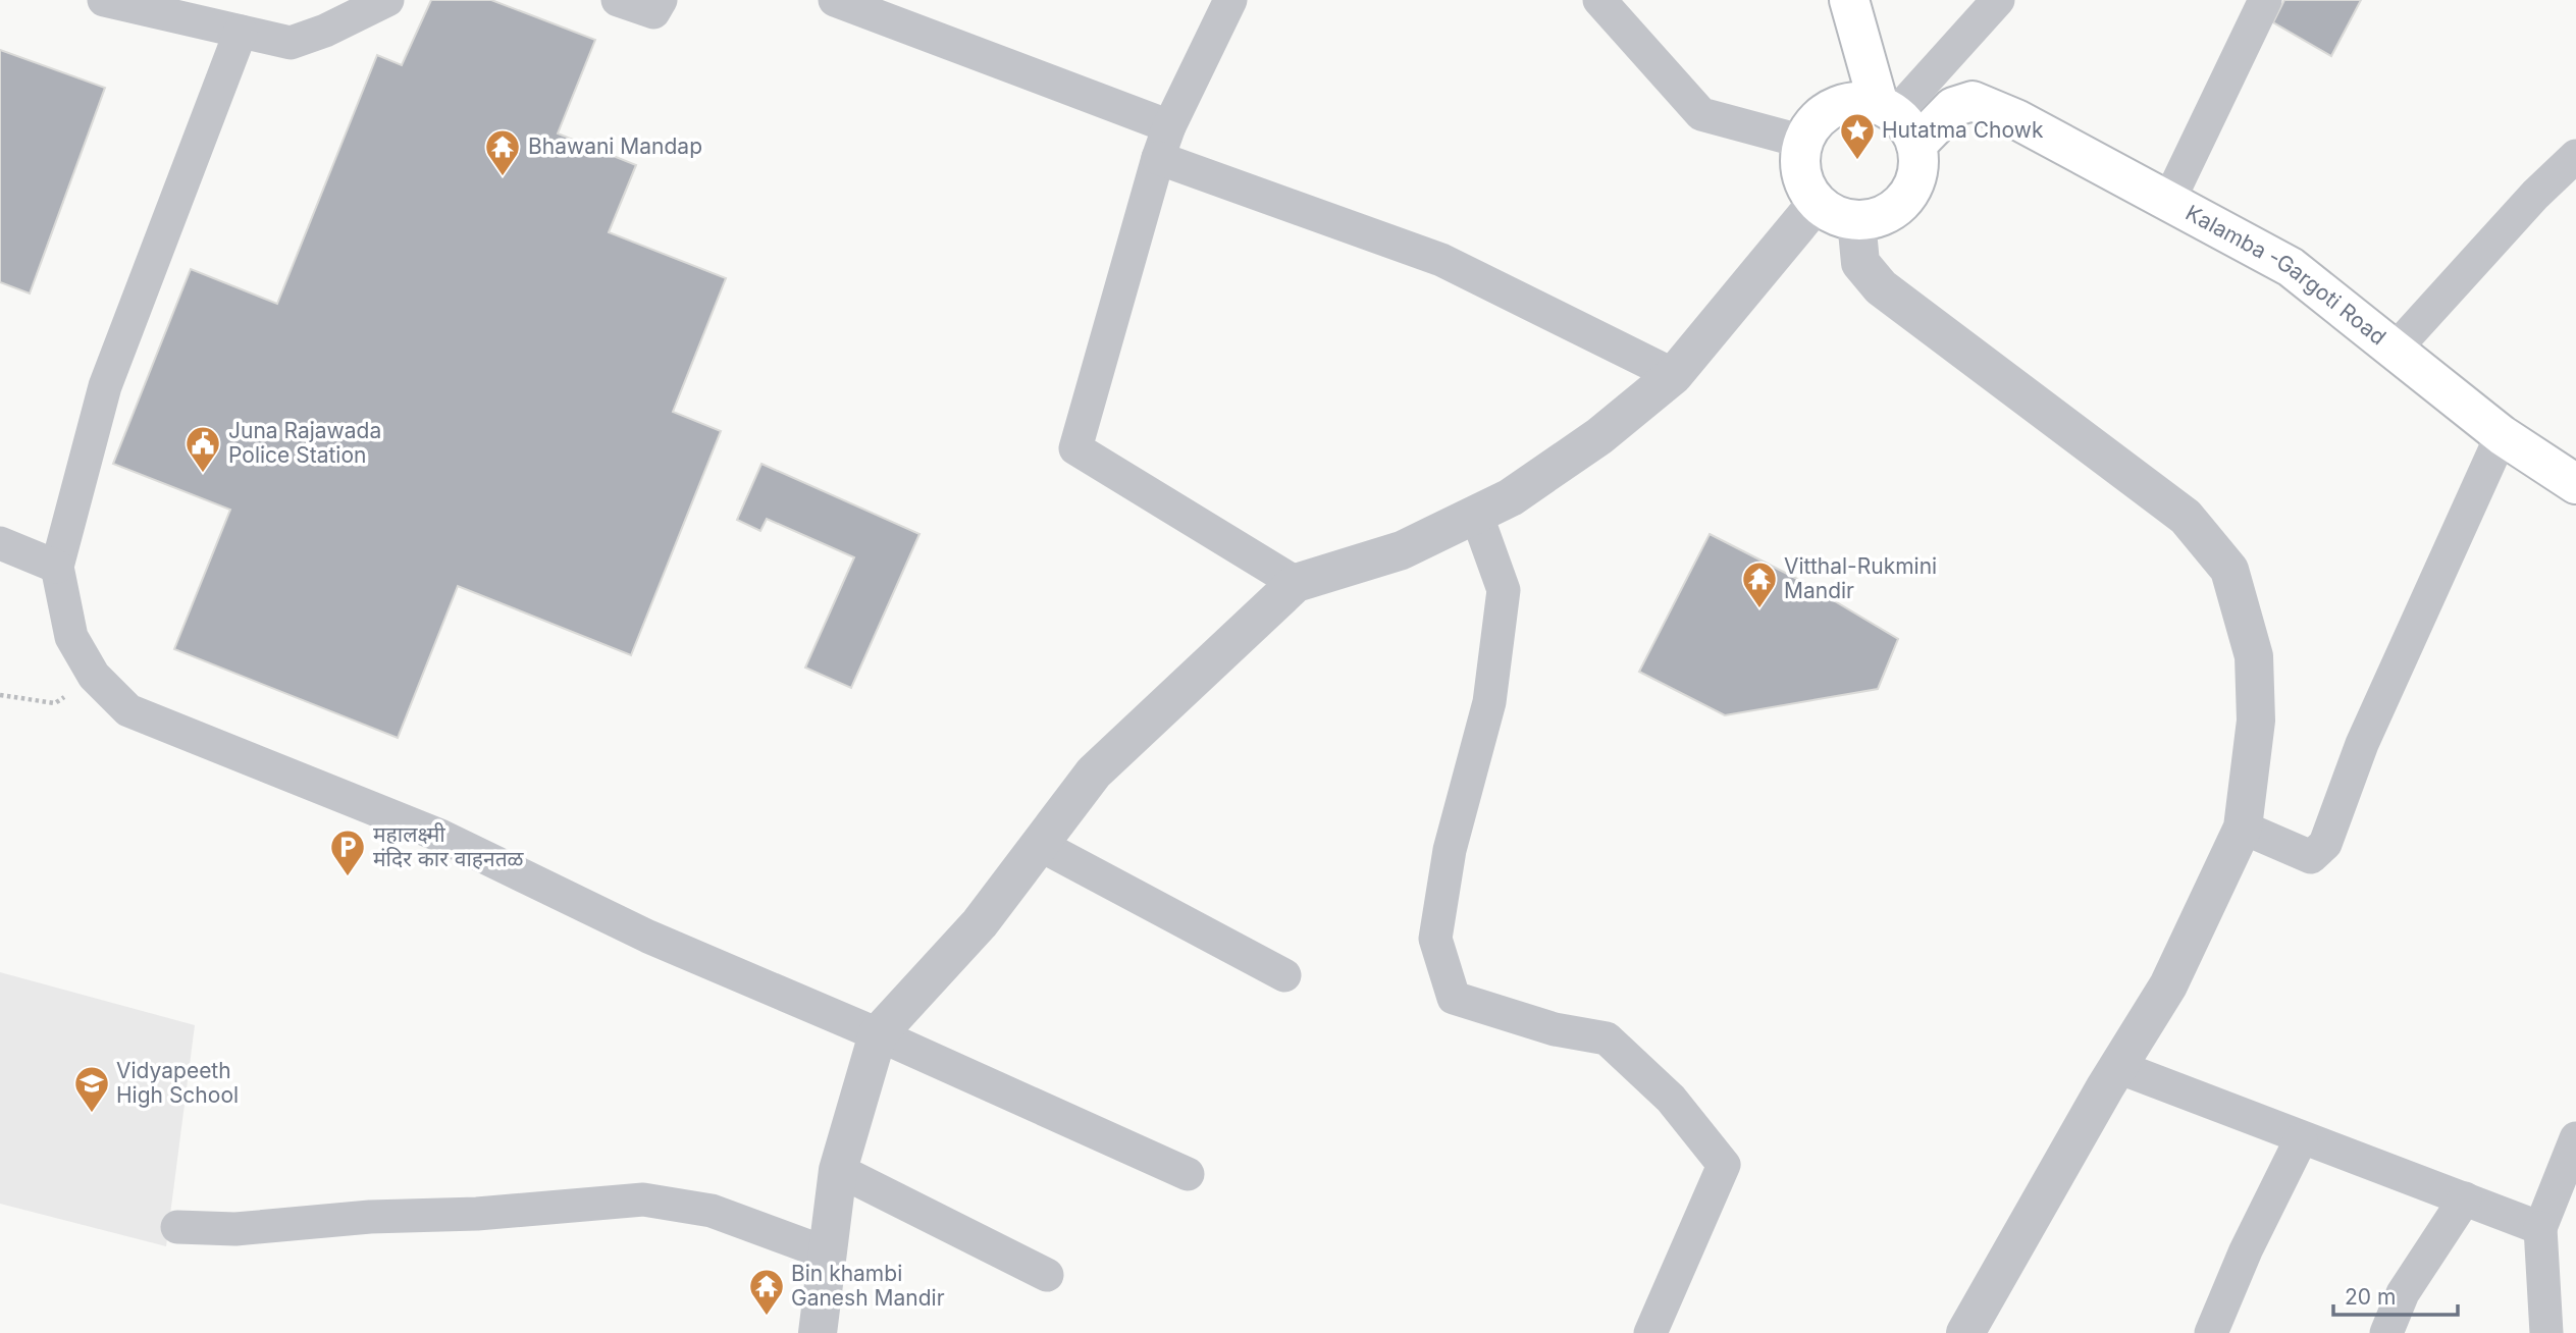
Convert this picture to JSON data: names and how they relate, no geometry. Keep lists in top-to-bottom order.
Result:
{
  "streets": {
    "main road": ["Kalamba -Gargoti Road"]
  },
  "places": {
    "place": ["Hutatma Chowk"],
    "temple": ["Bhawani Mandap", "Vitthal-Rukmini Mandir", "Bin khambi Ganesh Mandir"],
    "public building": ["Juna Rajawada Police Station"],
    "parking": ["महालक्ष्मी मंदिर कार वाहनतळ"],
    "school or university": ["Vidyapeeth High School"]
  },
  "scale_bar": "20 m"
}
